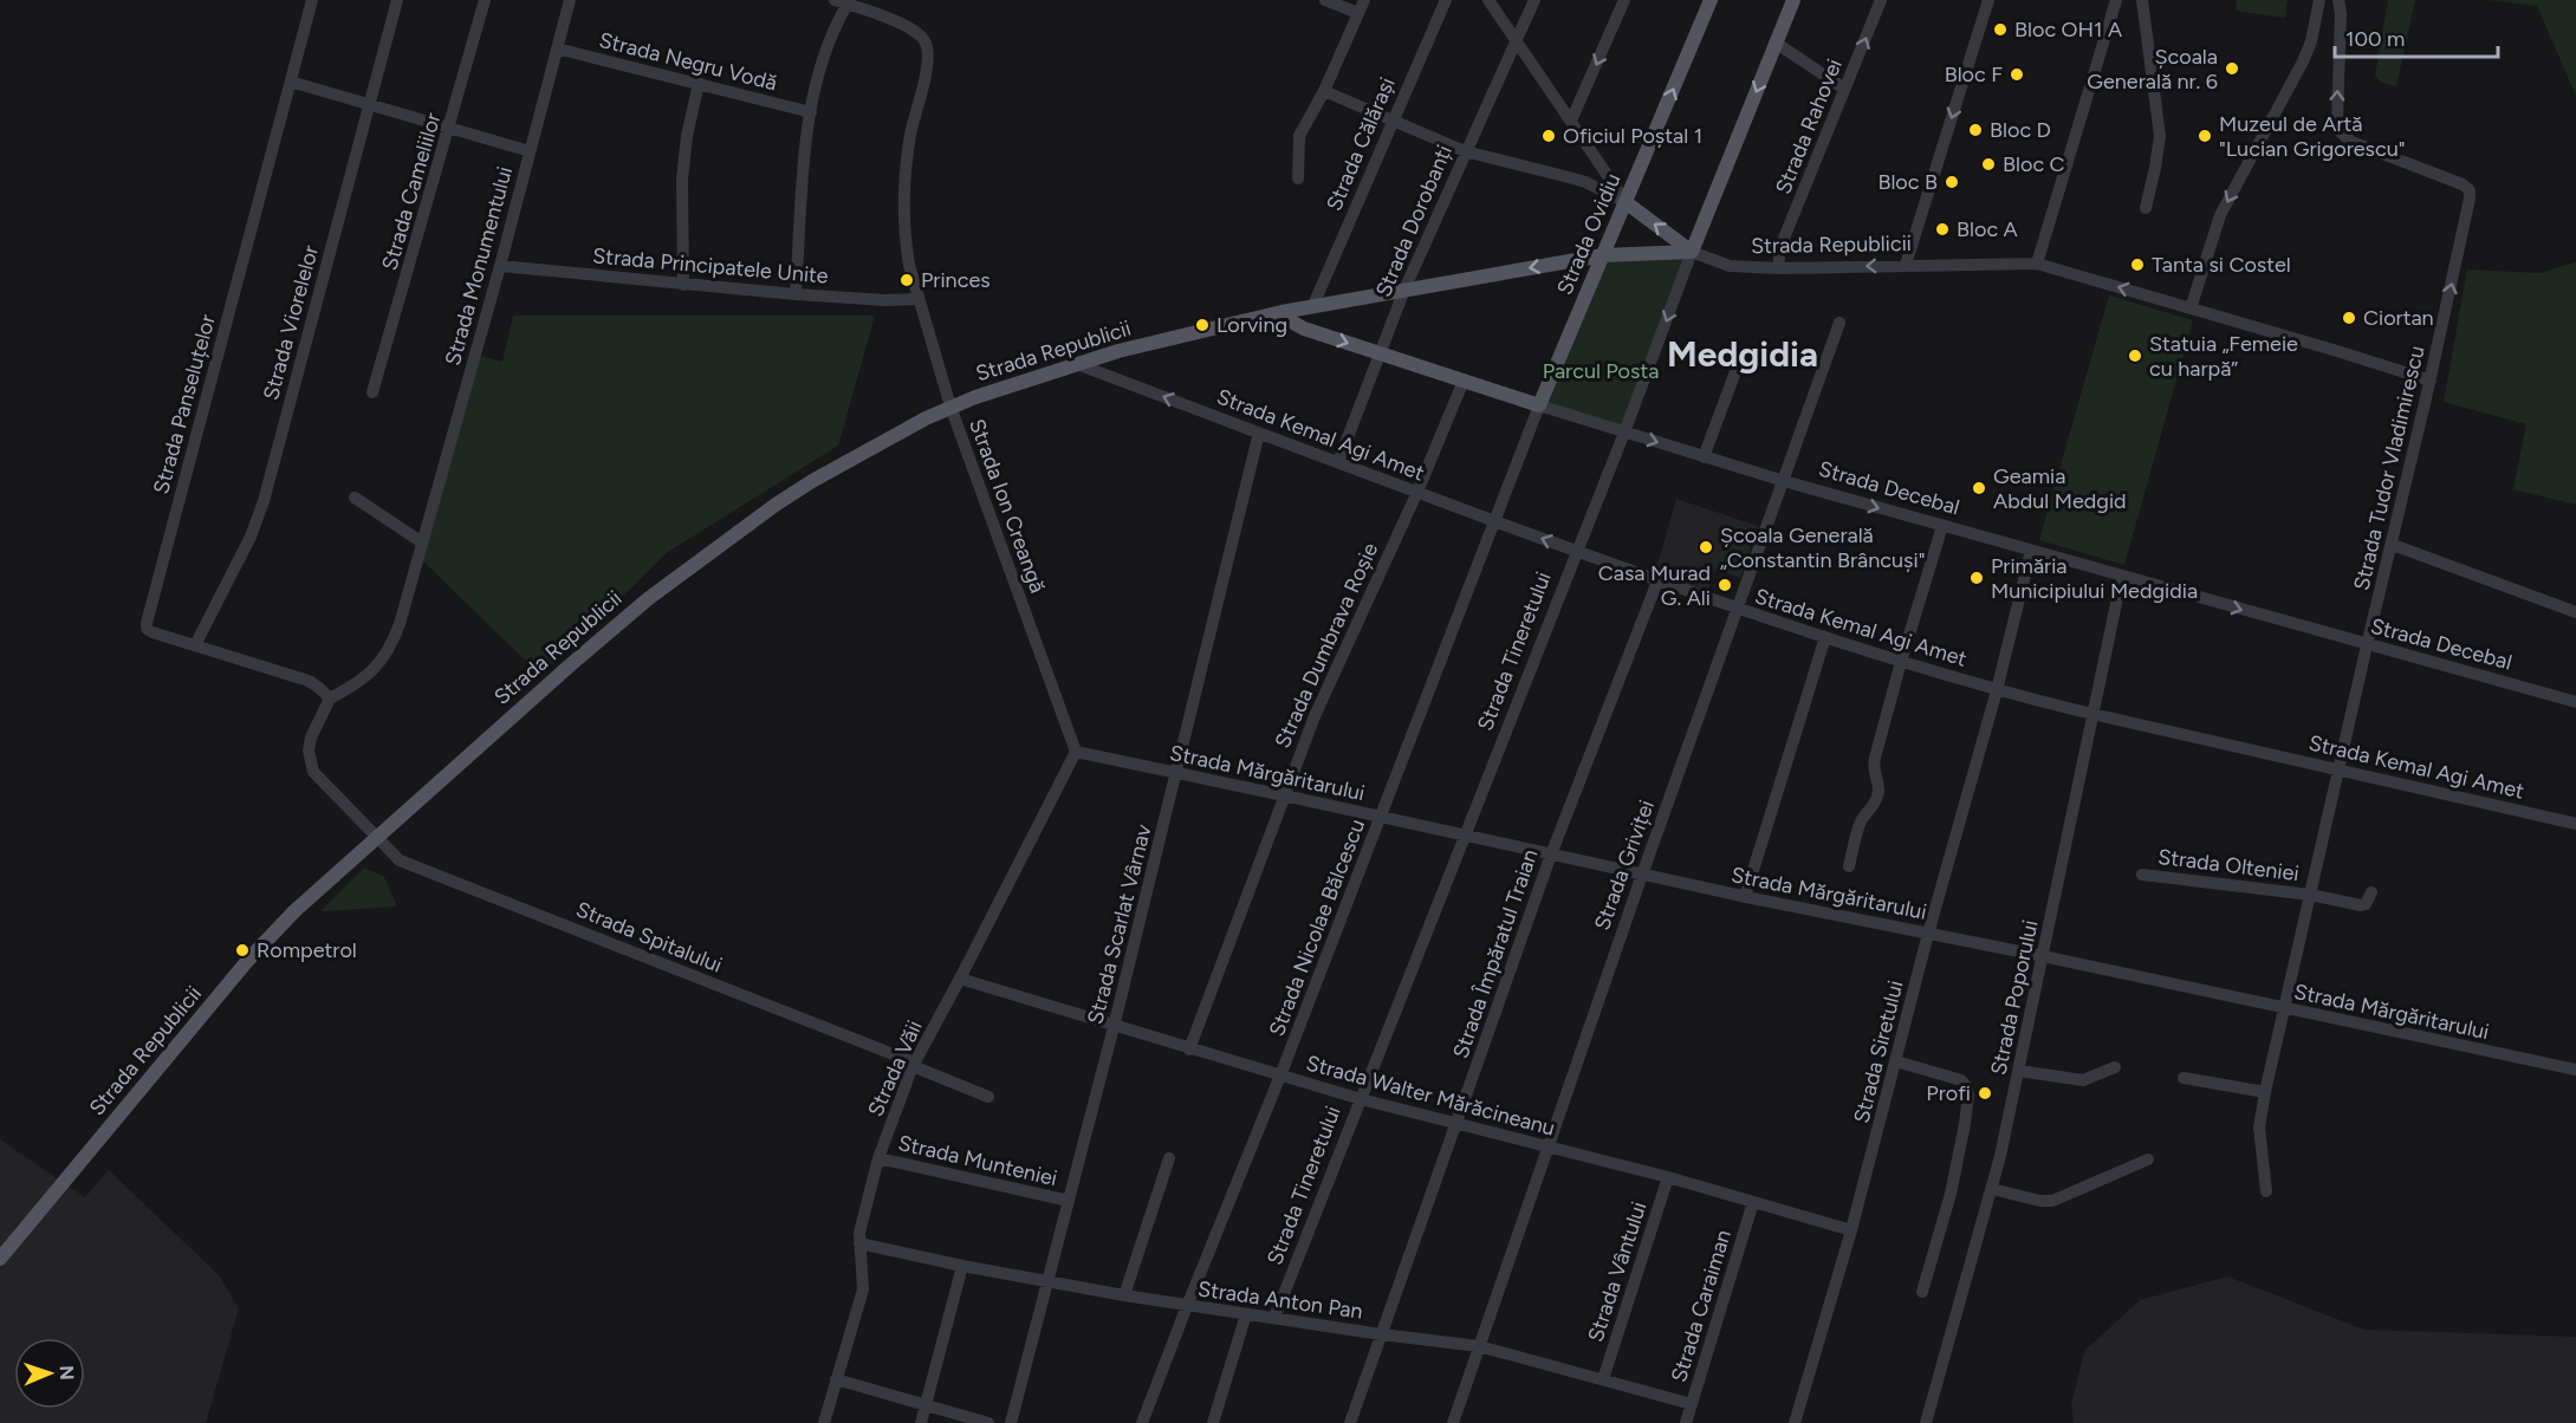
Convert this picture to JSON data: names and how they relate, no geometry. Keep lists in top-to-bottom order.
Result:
{
  "streets": {
    "main road": [
      "Strada Ovidiu",
      "Strada Republicii",
      "Strada Decebal",
      "Strada Tineretului"
    ],
    "street": [
      "Strada Negru Vodă",
      "Strada Rahovei",
      "Strada Călărași",
      "Strada Cameliilor",
      "Strada Dorobanți",
      "Strada Monumentului",
      "Strada Principatele Unite",
      "Strada Viorelelor",
      "Strada Panseluțelor",
      "Strada Kemal Agi Amet",
      "Strada Tudor Vladimirescu",
      "Strada Ion Creangă",
      "Strada Dumbrava Roșie",
      "Strada Mărgăritarului",
      "Strada Griviței",
      "Strada Olteniei",
      "Strada Scarlat Vârnav",
      "Strada Nicolae Bălcescu",
      "Strada Spitalului",
      "Strada Împăratul Traian",
      "Strada Poporului",
      "Strada Siretului",
      "Strada Văii",
      "Strada Walter Mărăcineanu",
      "Strada Munteniei",
      "Strada Vântului",
      "Strada Anton Pan",
      "Strada Caraiman"
    ]
  },
  "crossings": [
    ["Strada Negru Vodă", "Strada Monumentului"],
    ["Strada Rahovei", "Strada Republicii"],
    ["Strada Călărași", "Strada Republicii"],
    ["Strada Dorobanți", "Strada Republicii"],
    ["Strada Dorobanți", "Strada Kemal Agi Amet"],
    ["Strada Dorobanți", "Strada Decebal"],
    ["Strada Ovidiu", "Strada Republicii"],
    ["Strada Ovidiu", "Strada Decebal"],
    ["Strada Ovidiu", "Strada Nicolae Bălcescu"],
    ["Strada Republicii", "Strada Kemal Agi Amet"],
    ["Strada Republicii", "Strada Tudor Vladimirescu"],
    ["Strada Republicii", "Strada Decebal"],
    ["Strada Republicii", "Strada Ion Creangă"],
    ["Strada Republicii", "Strada Tineretului"],
    ["Strada Republicii", "Strada Spitalului"],
    ["Strada Monumentului", "Strada Principatele Unite"],
    ["Strada Monumentului", "Strada Panseluțelor"],
    ["Strada Monumentului", "Strada Spitalului"],
    ["Strada Principatele Unite", "Strada Ion Creangă"],
    ["Strada Viorelelor", "Strada Panseluțelor"],
    ["Strada Panseluțelor", "Strada Spitalului"],
    ["Strada Kemal Agi Amet", "Strada Tudor Vladimirescu"],
    ["Strada Kemal Agi Amet", "Strada Dumbrava Roșie"],
    ["Strada Kemal Agi Amet", "Strada Tineretului"],
    ["Strada Kemal Agi Amet", "Strada Griviței"],
    ["Strada Kemal Agi Amet", "Strada Scarlat Vârnav"],
    ["Strada Kemal Agi Amet", "Strada Nicolae Bălcescu"],
    ["Strada Kemal Agi Amet", "Strada Împăratul Traian"],
    ["Strada Kemal Agi Amet", "Strada Poporului"],
    ["Strada Kemal Agi Amet", "Strada Siretului"],
    ["Strada Tudor Vladimirescu", "Strada Decebal"],
    ["Strada Tudor Vladimirescu", "Strada Mărgăritarului"],
    ["Strada Tudor Vladimirescu", "Strada Olteniei"],
    ["Strada Decebal", "Strada Dumbrava Roșie"],
    ["Strada Decebal", "Strada Tineretului"],
    ["Strada Decebal", "Strada Griviței"],
    ["Strada Decebal", "Strada Nicolae Bălcescu"],
    ["Strada Decebal", "Strada Poporului"],
    ["Strada Decebal", "Strada Siretului"],
    ["Strada Ion Creangă", "Strada Mărgăritarului"],
    ["Strada Ion Creangă", "Strada Văii"],
    ["Strada Dumbrava Roșie", "Strada Mărgăritarului"],
    ["Strada Dumbrava Roșie", "Strada Walter Mărăcineanu"],
    ["Strada Tineretului", "Strada Mărgăritarului"],
    ["Strada Tineretului", "Strada Walter Mărăcineanu"],
    ["Strada Tineretului", "Strada Anton Pan"],
    ["Strada Mărgăritarului", "Strada Griviței"],
    ["Strada Mărgăritarului", "Strada Scarlat Vârnav"],
    ["Strada Mărgăritarului", "Strada Nicolae Bălcescu"],
    ["Strada Mărgăritarului", "Strada Împăratul Traian"],
    ["Strada Mărgăritarului", "Strada Poporului"],
    ["Strada Mărgăritarului", "Strada Siretului"],
    ["Strada Mărgăritarului", "Strada Văii"],
    ["Strada Griviței", "Strada Walter Mărăcineanu"],
    ["Strada Griviței", "Strada Anton Pan"],
    ["Strada Scarlat Vârnav", "Strada Walter Mărăcineanu"],
    ["Strada Scarlat Vârnav", "Strada Munteniei"],
    ["Strada Scarlat Vârnav", "Strada Anton Pan"],
    ["Strada Nicolae Bălcescu", "Strada Walter Mărăcineanu"],
    ["Strada Nicolae Bălcescu", "Strada Anton Pan"],
    ["Strada Spitalului", "Strada Văii"],
    ["Strada Împăratul Traian", "Strada Walter Mărăcineanu"],
    ["Strada Împăratul Traian", "Strada Anton Pan"],
    ["Strada Siretului", "Strada Walter Mărăcineanu"],
    ["Strada Văii", "Strada Walter Mărăcineanu"],
    ["Strada Văii", "Strada Munteniei"],
    ["Strada Văii", "Strada Anton Pan"],
    ["Strada Walter Mărăcineanu", "Strada Vântului"],
    ["Strada Walter Mărăcineanu", "Strada Caraiman"],
    ["Strada Vântului", "Strada Anton Pan"],
    ["Strada Anton Pan", "Strada Caraiman"]
  ],
  "one_way": ["Strada Ovidiu", "Strada Decebal"],
  "districts": ["Medgidia"],
  "parks": ["Parcul Posta"],
  "places": [
    "Bloc OH1 A",
    "Școala Generală nr. 6",
    "Bloc F",
    "Bloc D",
    "Oficiul Poștal 1",
    "Muzeul de Artă \"Lucian Grigorescu\"",
    "Bloc C",
    "Bloc B",
    "Bloc A",
    "Tanta si Costel",
    "Princes",
    "Ciortan",
    "Lorving",
    "Statuia „Femeie cu harpă”",
    "Geamia Abdul Medgid",
    "Școala Generală „Constantin Brâncuși\"",
    "Primăria Municipiului Medgidia",
    "Casa Murad G. Ali",
    "Rompetrol",
    "Profi"
  ],
  "scale_bar": "100 m",
  "north": "right"
}
